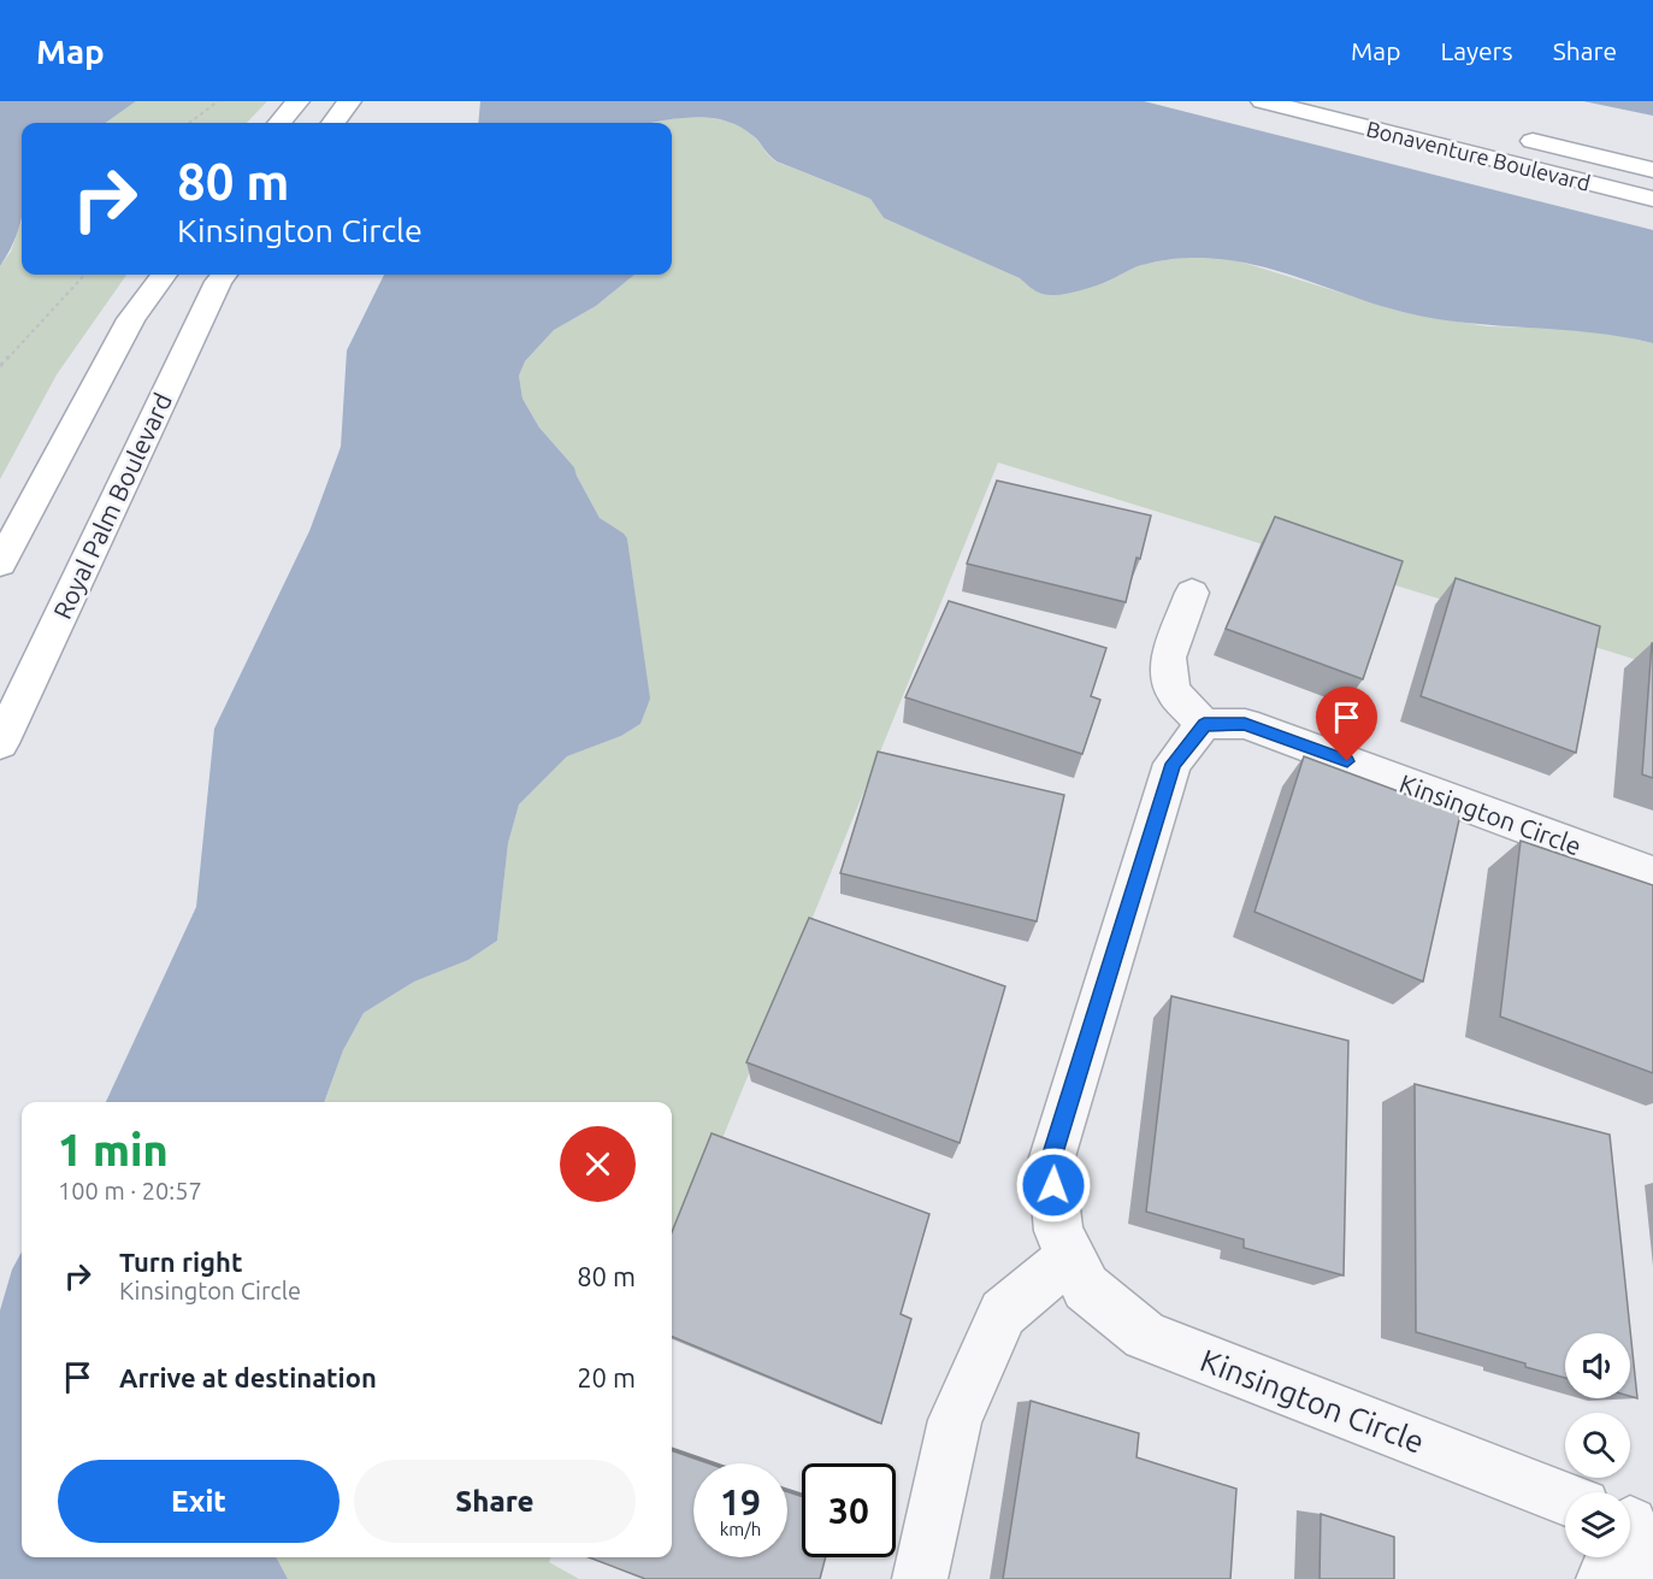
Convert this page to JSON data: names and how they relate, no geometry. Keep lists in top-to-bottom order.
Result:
{
  "streets": {
    "main road": ["Bonaventure Boulevard", "Royal Palm Boulevard"],
    "street": ["Kinsington Circle"]
  },
  "page": {
    "header": "Map",
    "nav": ["Map", "Layers", "Share"],
    "turn": ["80 m", "Kinsington Circle"],
    "heading": ["1 min", "100 m · 20:57"],
    "list": [
      {
        "name": "Turn right",
        "note": "Kinsington Circle",
        "value": "80 m"
      },
      {
        "name": "Arrive at destination",
        "value": "20 m"
      }
    ],
    "buttons": ["Exit", "Share"],
    "speed": "19 km/h",
    "limit": "30"
  }
}
